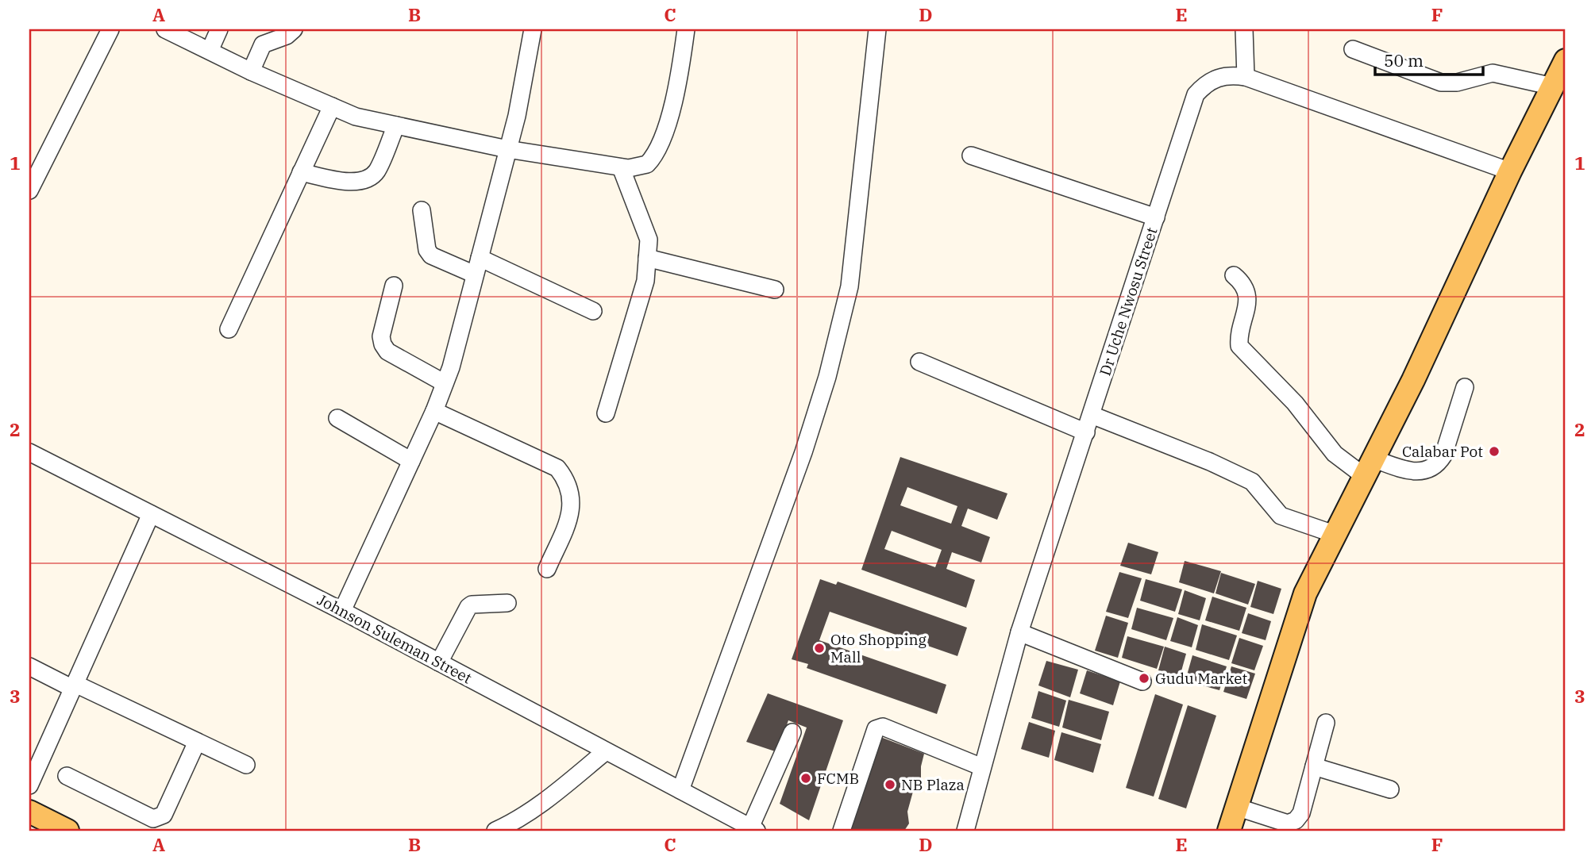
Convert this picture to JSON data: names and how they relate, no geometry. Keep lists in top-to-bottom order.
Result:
{
  "streets": {
    "street": ["Dr Uche Nwosu Street", "Johnson Suleman Street"]
  },
  "places": [
    "Calabar Pot",
    "Oto Shopping Mall",
    "Gudu Market",
    "FCMB",
    "NB Plaza"
  ],
  "scale_bar": "50 m",
  "grid": {
    "columns": [
      "A",
      "B",
      "C",
      "D",
      "E",
      "F"
    ],
    "rows": ["1", "2", "3"]
  }
}
